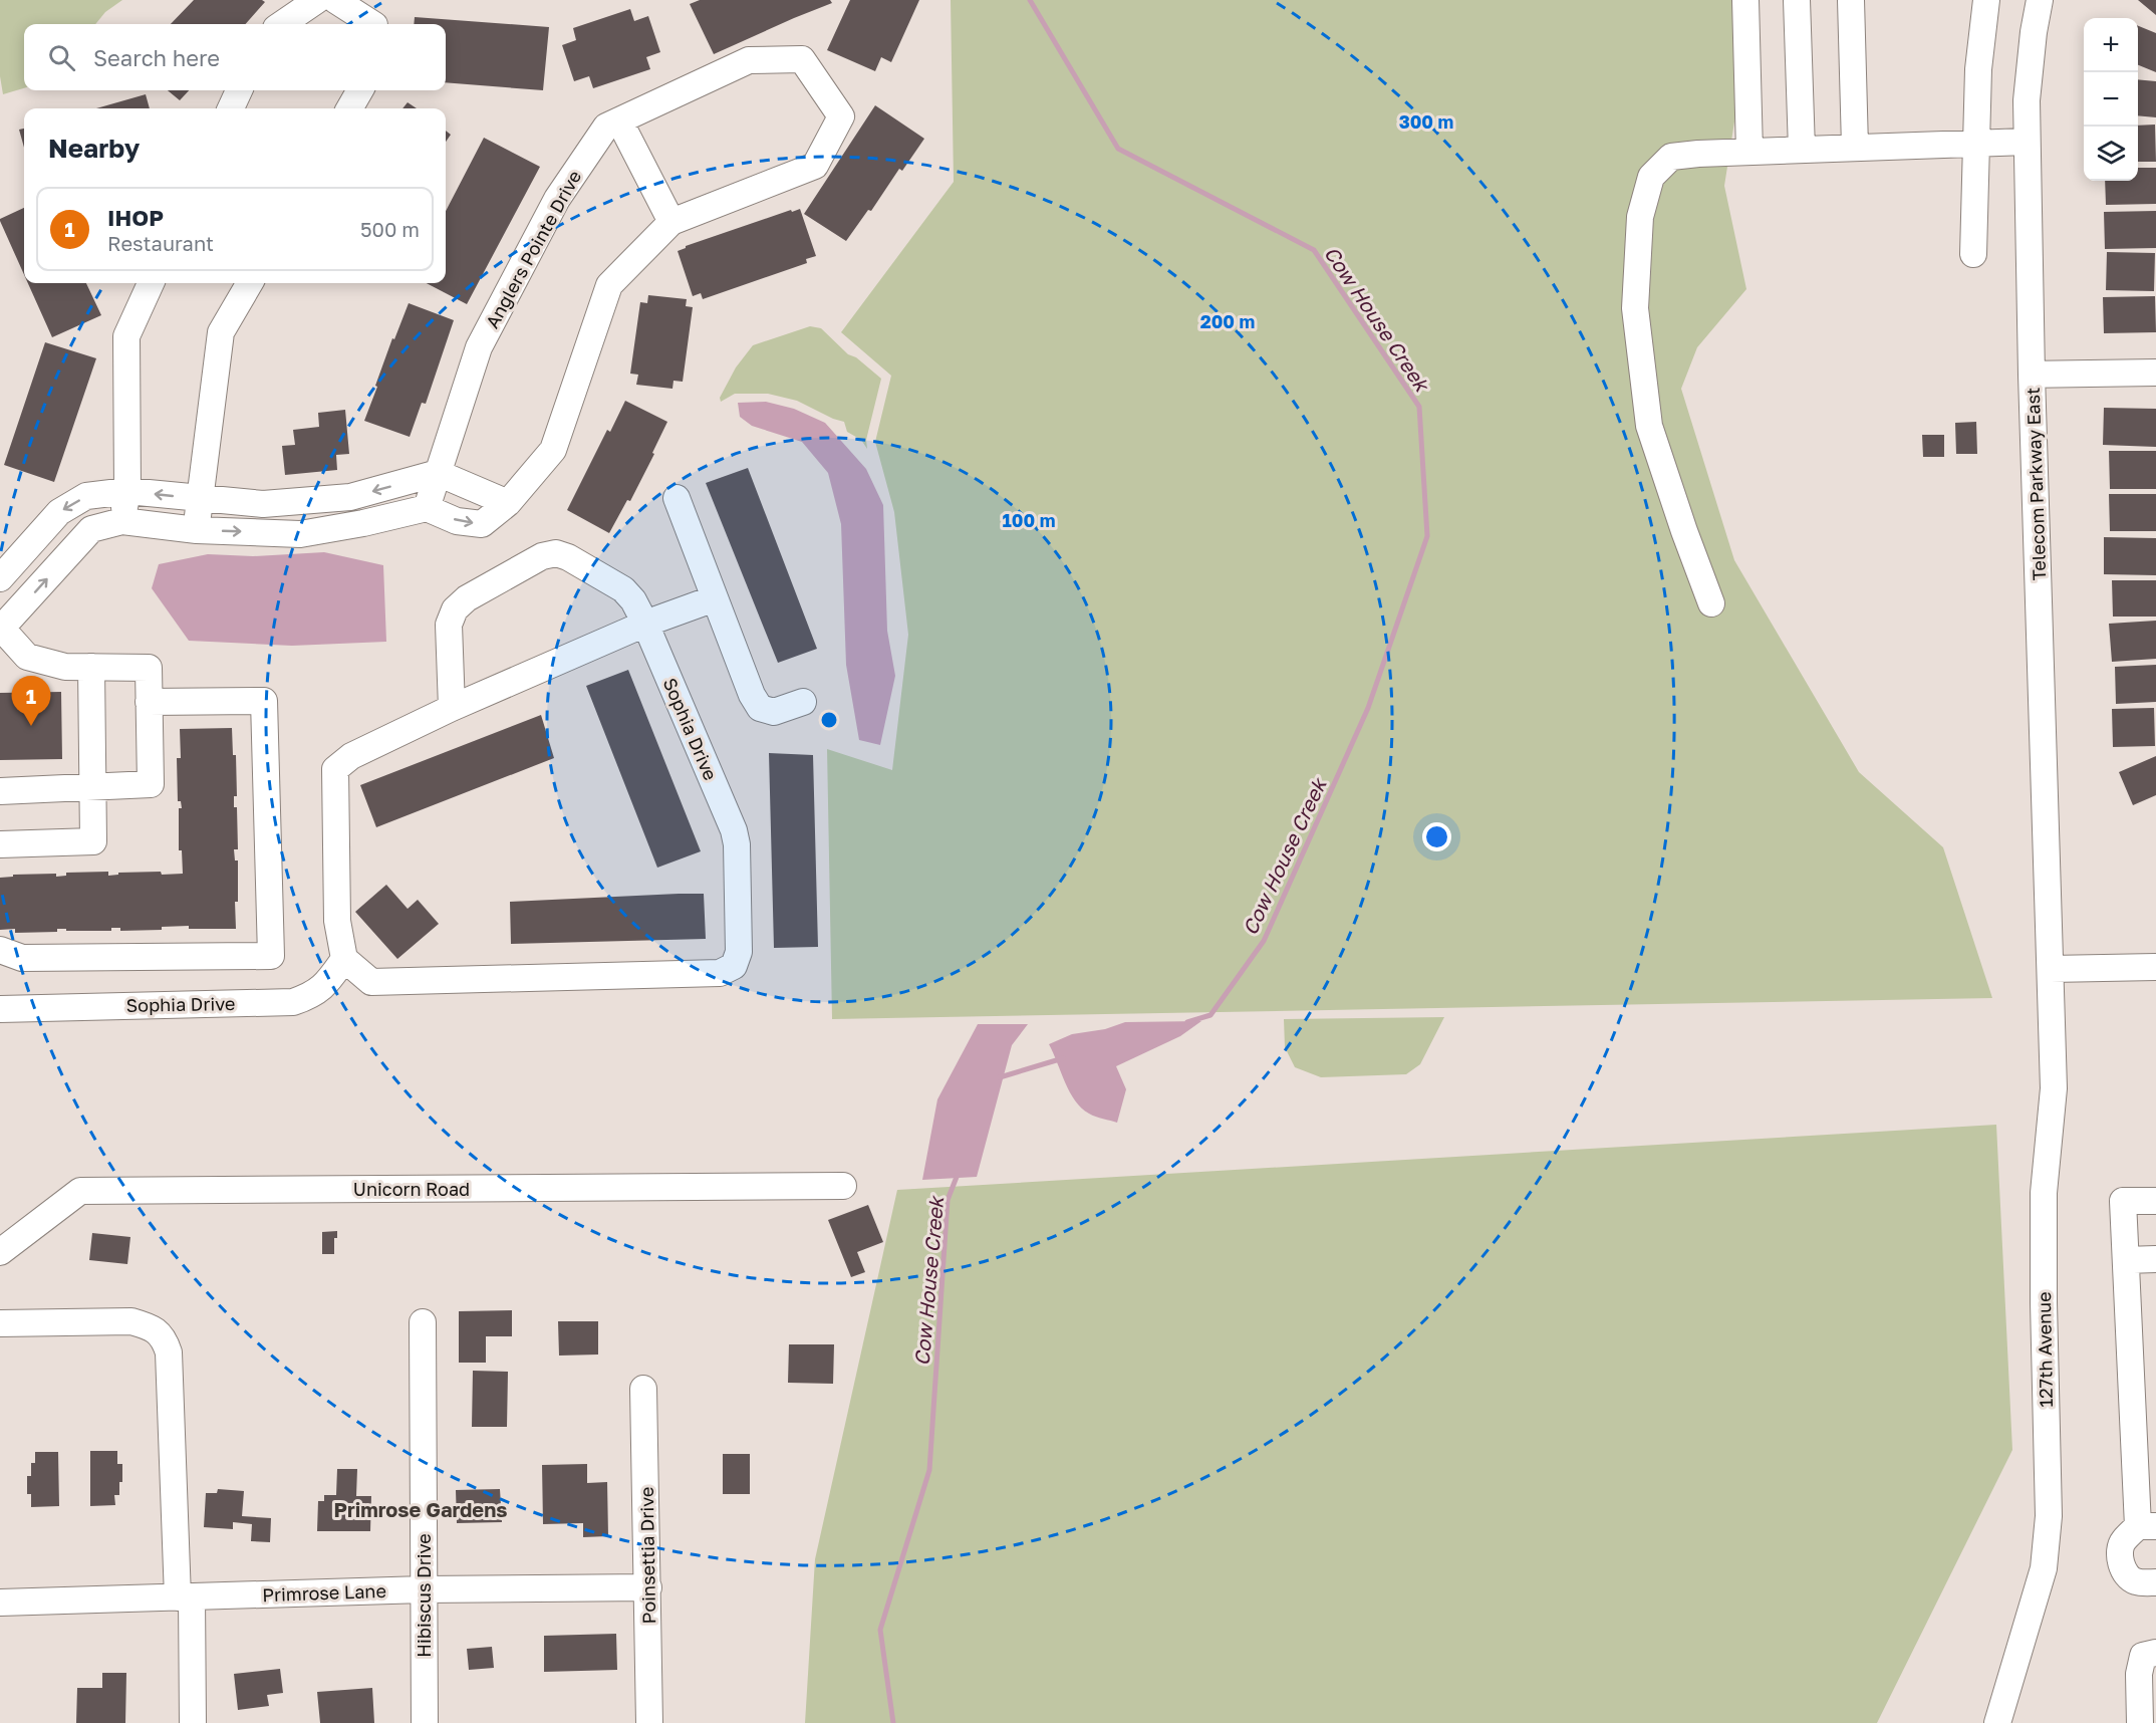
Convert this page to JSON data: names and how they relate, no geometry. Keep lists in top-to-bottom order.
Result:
{
  "streets": {
    "street": [
      "Anglers Pointe Drive",
      "Telecom Parkway East",
      "Sophia Drive",
      "Unicorn Road",
      "127th Avenue",
      "Poinsettia Drive",
      "Primrose Lane",
      "Hibiscus Drive"
    ]
  },
  "crossings": [
    ["Telecom Parkway East", "127th Avenue"],
    ["Poinsettia Drive", "Primrose Lane"],
    ["Primrose Lane", "Hibiscus Drive"]
  ],
  "districts": ["Primrose Gardens"],
  "water": ["Cow House Creek"],
  "page": {
    "map_buttons": ["+", "−"],
    "search": "Search here",
    "heading": "Nearby",
    "list": [
      {
        "mark": "1",
        "name": "IHOP",
        "note": "Restaurant",
        "value": "500 m"
      }
    ],
    "pins": "1"
  },
  "rings": ["300 m", "200 m", "100 m"]
}
